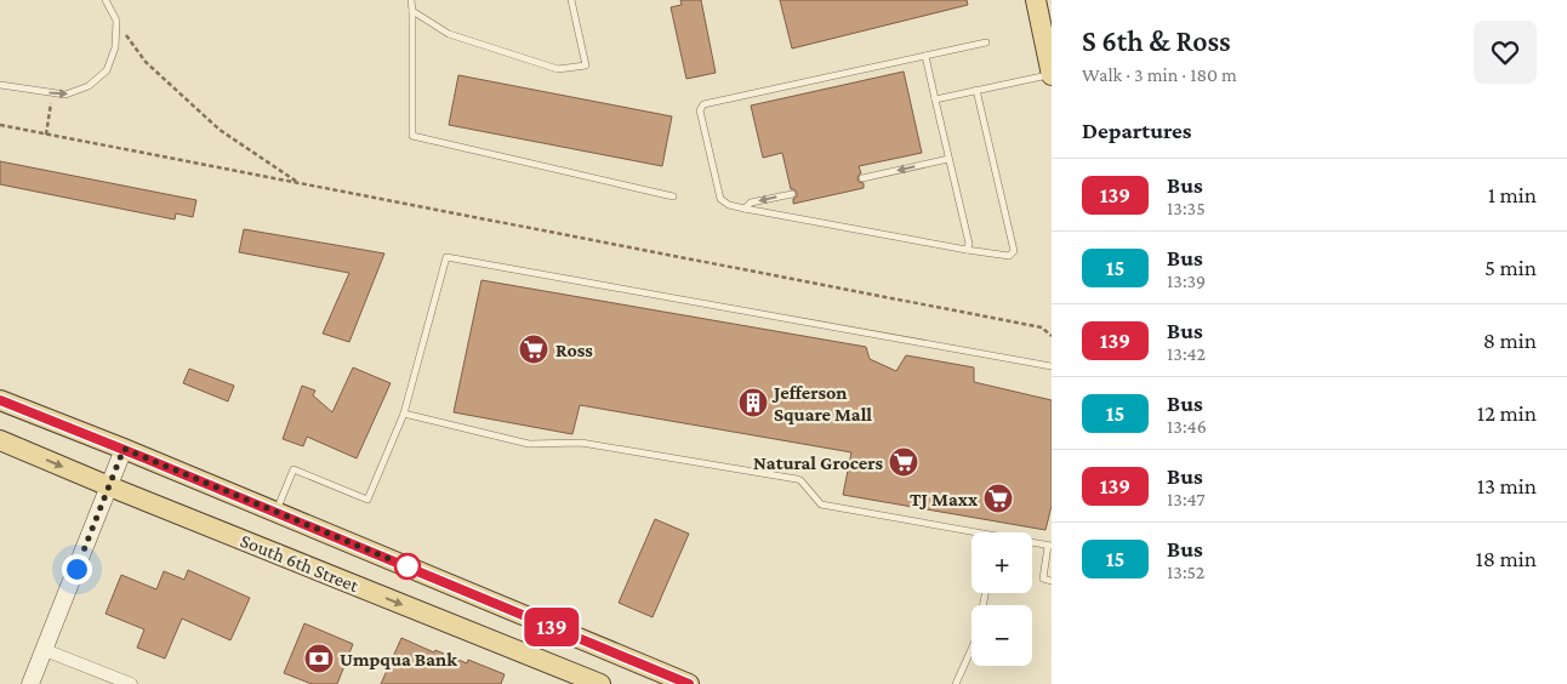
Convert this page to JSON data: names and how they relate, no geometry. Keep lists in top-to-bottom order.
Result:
{
  "streets": {
    "main road": ["South 6th Street"]
  },
  "places": {
    "supermarket": ["Ross", "Natural Grocers", "TJ Maxx"],
    "building": ["Jefferson Square Mall"],
    "bank": ["Umpqua Bank"]
  },
  "lines": ["bus line 139"],
  "page": {
    "on_map": "139",
    "heading": [
      ["S 6th & Ross", "Walk · 3 min · 180 m"],
      "Departures"
    ],
    "list": [
      {
        "mark": "139",
        "name": "Bus",
        "note": "13:35",
        "value": "1 min"
      },
      {
        "mark": "15",
        "name": "Bus",
        "note": "13:39",
        "value": "5 min"
      },
      {
        "mark": "139",
        "name": "Bus",
        "note": "13:42",
        "value": "8 min"
      },
      {
        "mark": "15",
        "name": "Bus",
        "note": "13:46",
        "value": "12 min"
      },
      {
        "mark": "139",
        "name": "Bus",
        "note": "13:47",
        "value": "13 min"
      },
      {
        "mark": "15",
        "name": "Bus",
        "note": "13:52",
        "value": "18 min"
      }
    ],
    "map_buttons": ["+", "−"]
  }
}
